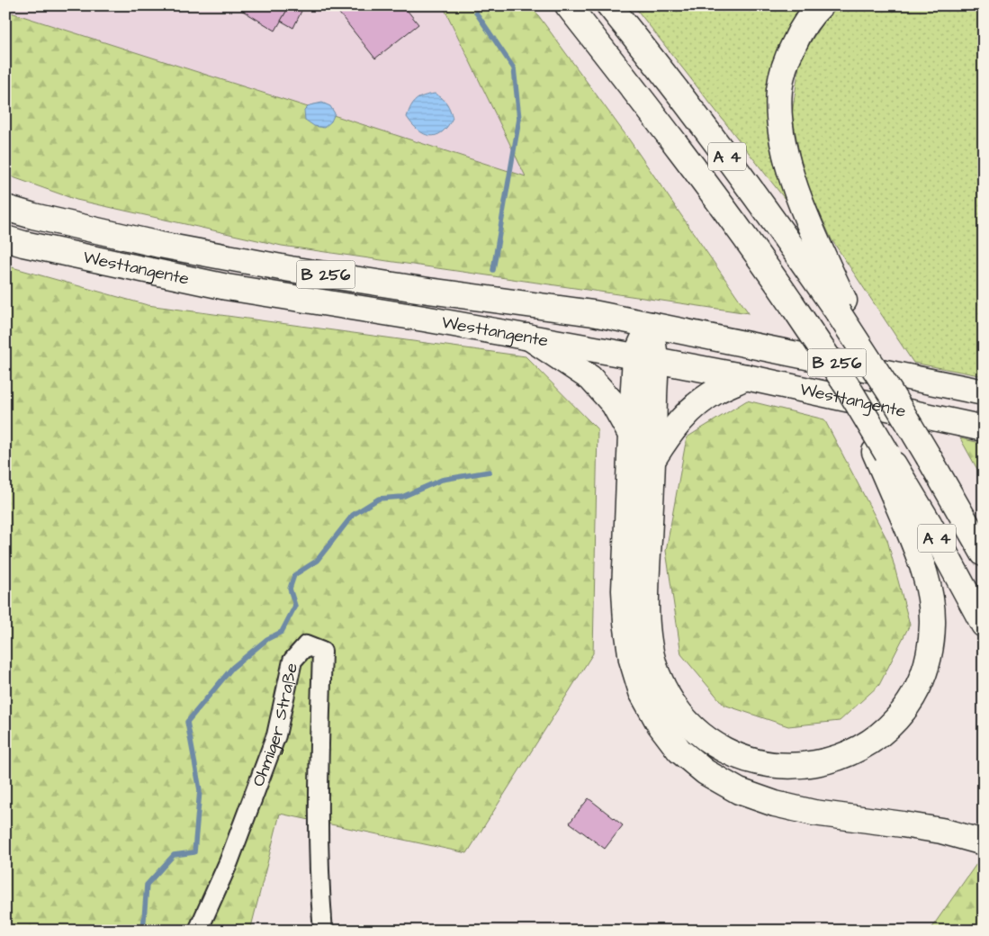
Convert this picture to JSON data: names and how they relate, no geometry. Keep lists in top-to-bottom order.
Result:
{
  "streets": {
    "main road": ["A 4", "Westtangente", "B 256"],
    "street": ["Ohmiger Straße"]
  }
}
